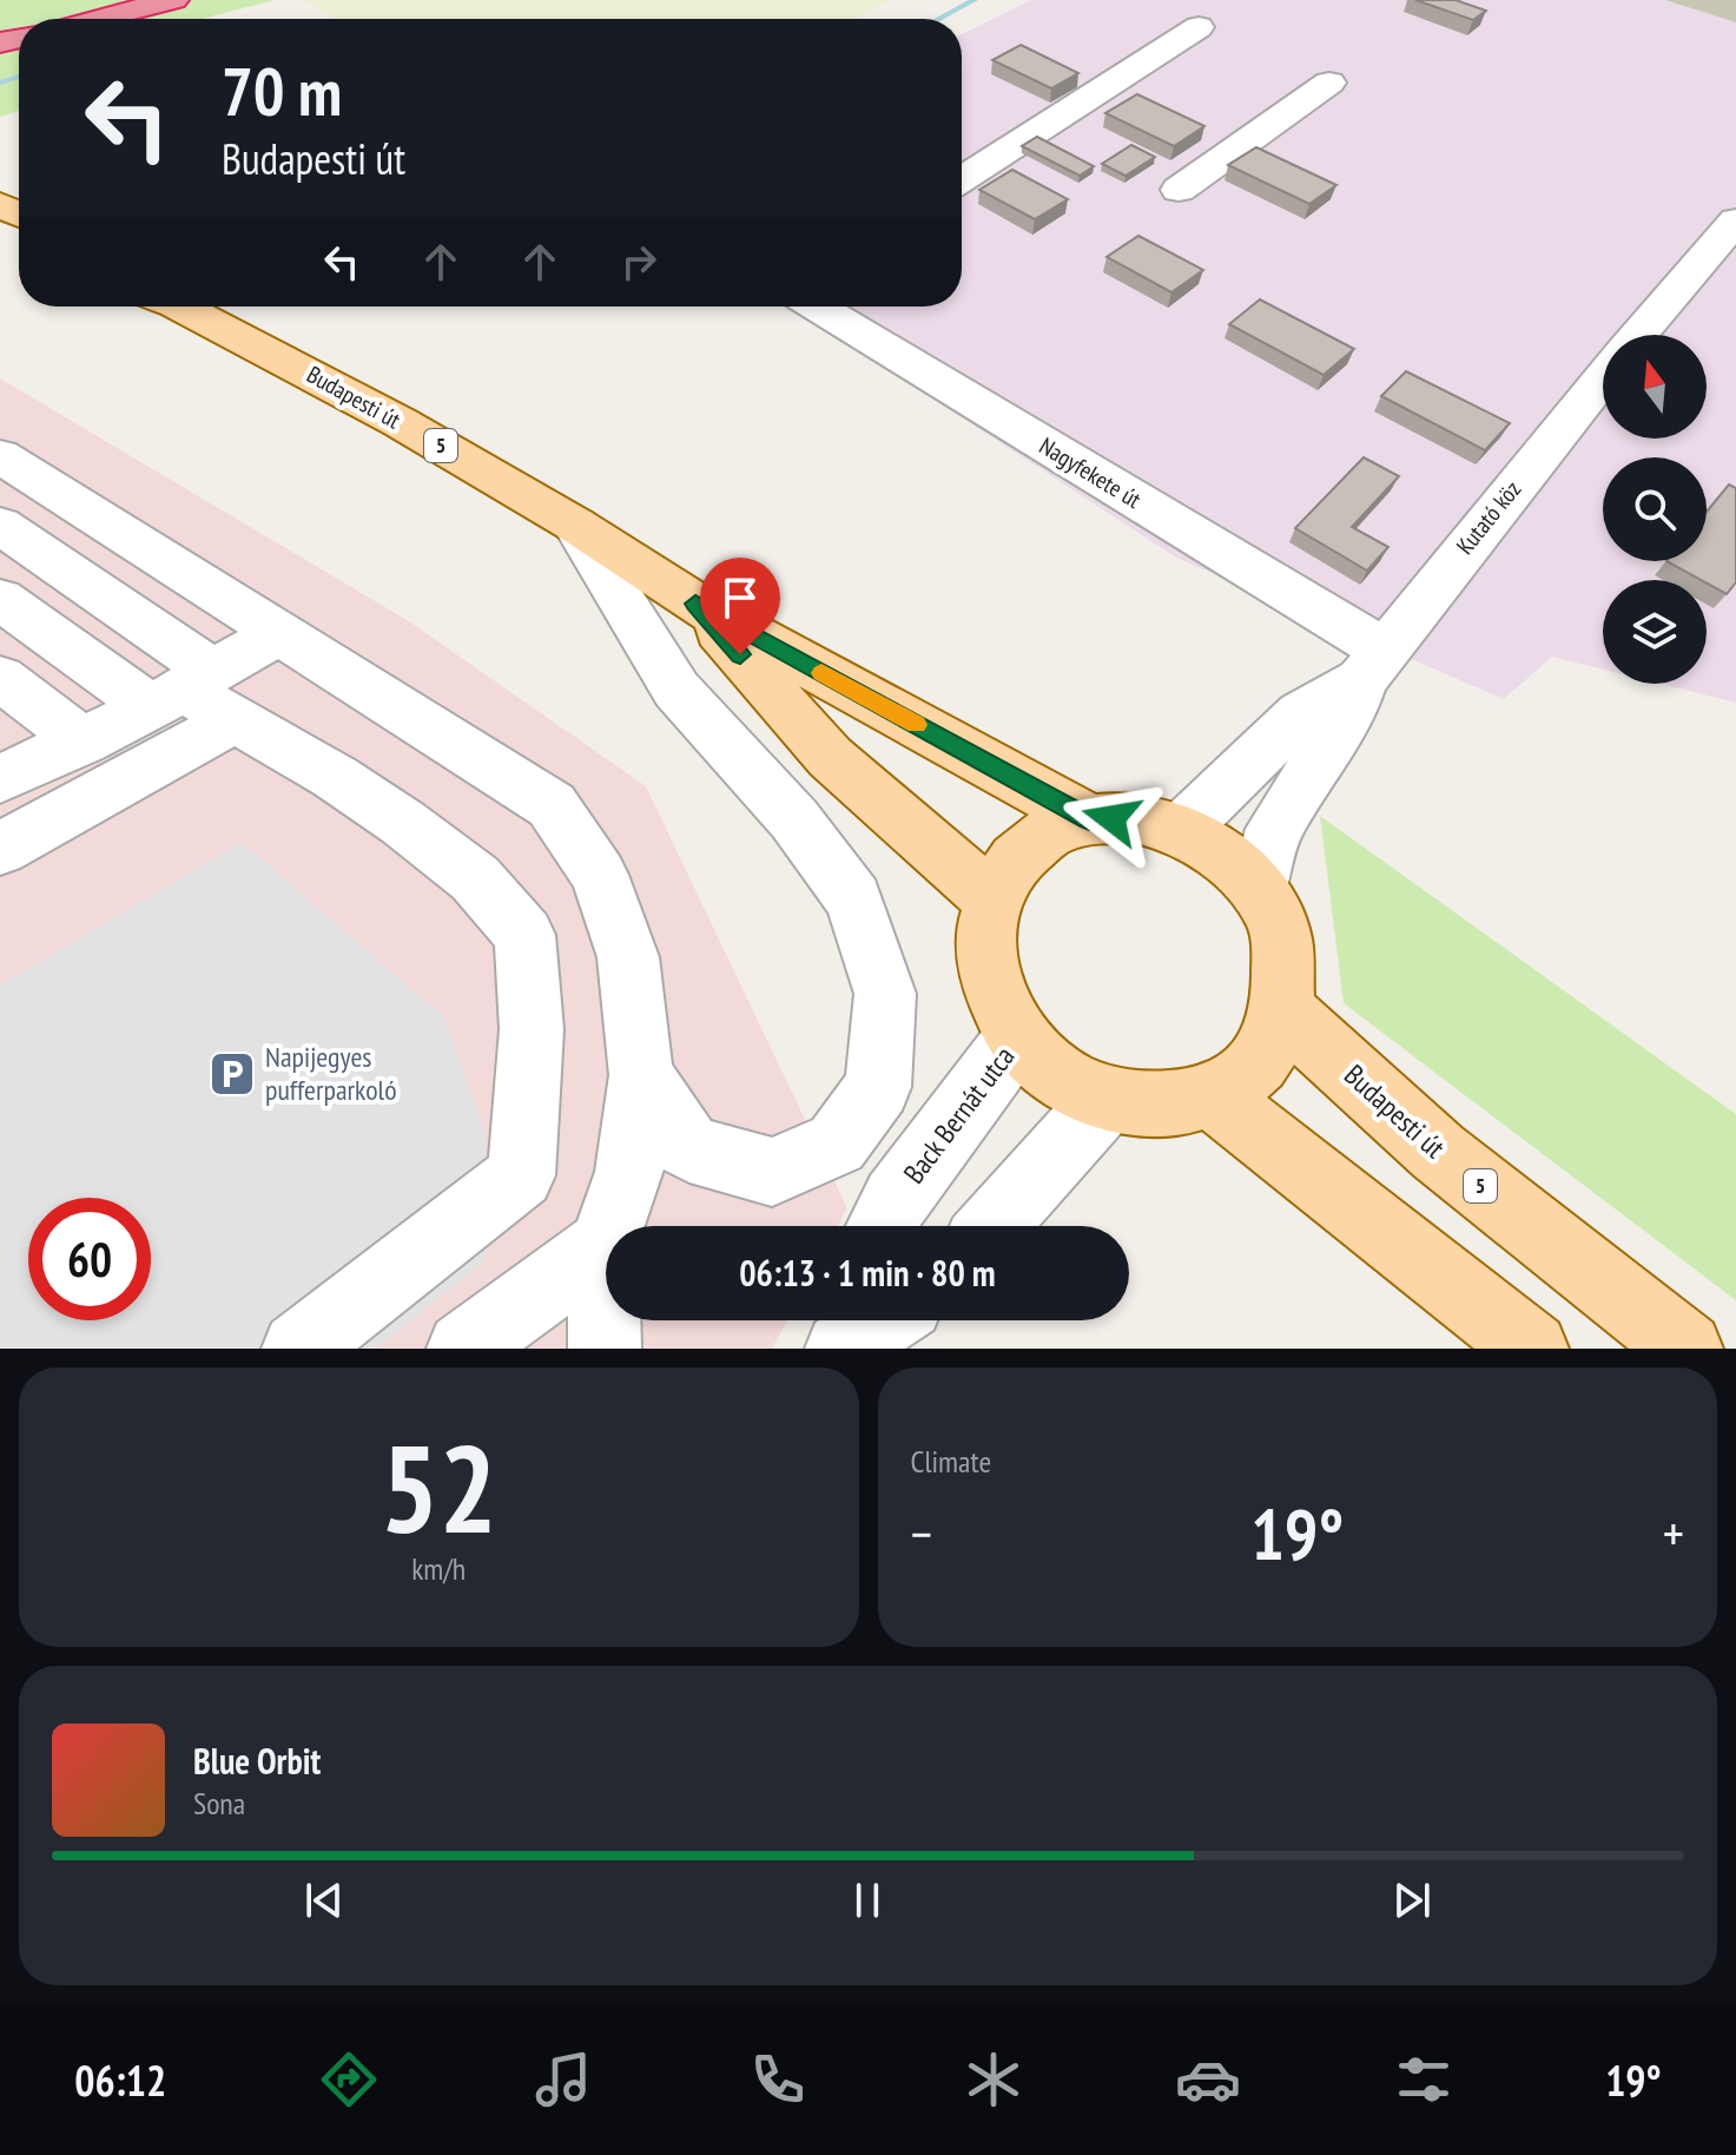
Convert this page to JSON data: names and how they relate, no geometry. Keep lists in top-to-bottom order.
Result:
{
  "streets": {
    "main road": ["Budapesti út", "5"],
    "street": ["Nagyfekete út", "Kutató köz", "Back Bernát utca"]
  },
  "crossings": [
    ["Budapesti út", "Kutató köz"],
    ["Budapesti út", "Back Bernát utca"],
    ["Nagyfekete út", "Kutató köz"],
    ["Kutató köz", "Back Bernát utca"]
  ],
  "places": {
    "parking": ["Napijegyes pufferparkoló"]
  },
  "north": "top",
  "page": {
    "turn": ["70 m", "Budapesti út"],
    "limit": "60",
    "trip": "06:13 · 1 min · 80 m",
    "tile": [
      ["52", "km/h"],
      "Climate"
    ],
    "heat": ["−", "19°", "+"],
    "song": ["Blue Orbit", "Sona"],
    "tabs": ["06:12", "19°"]
  }
}
